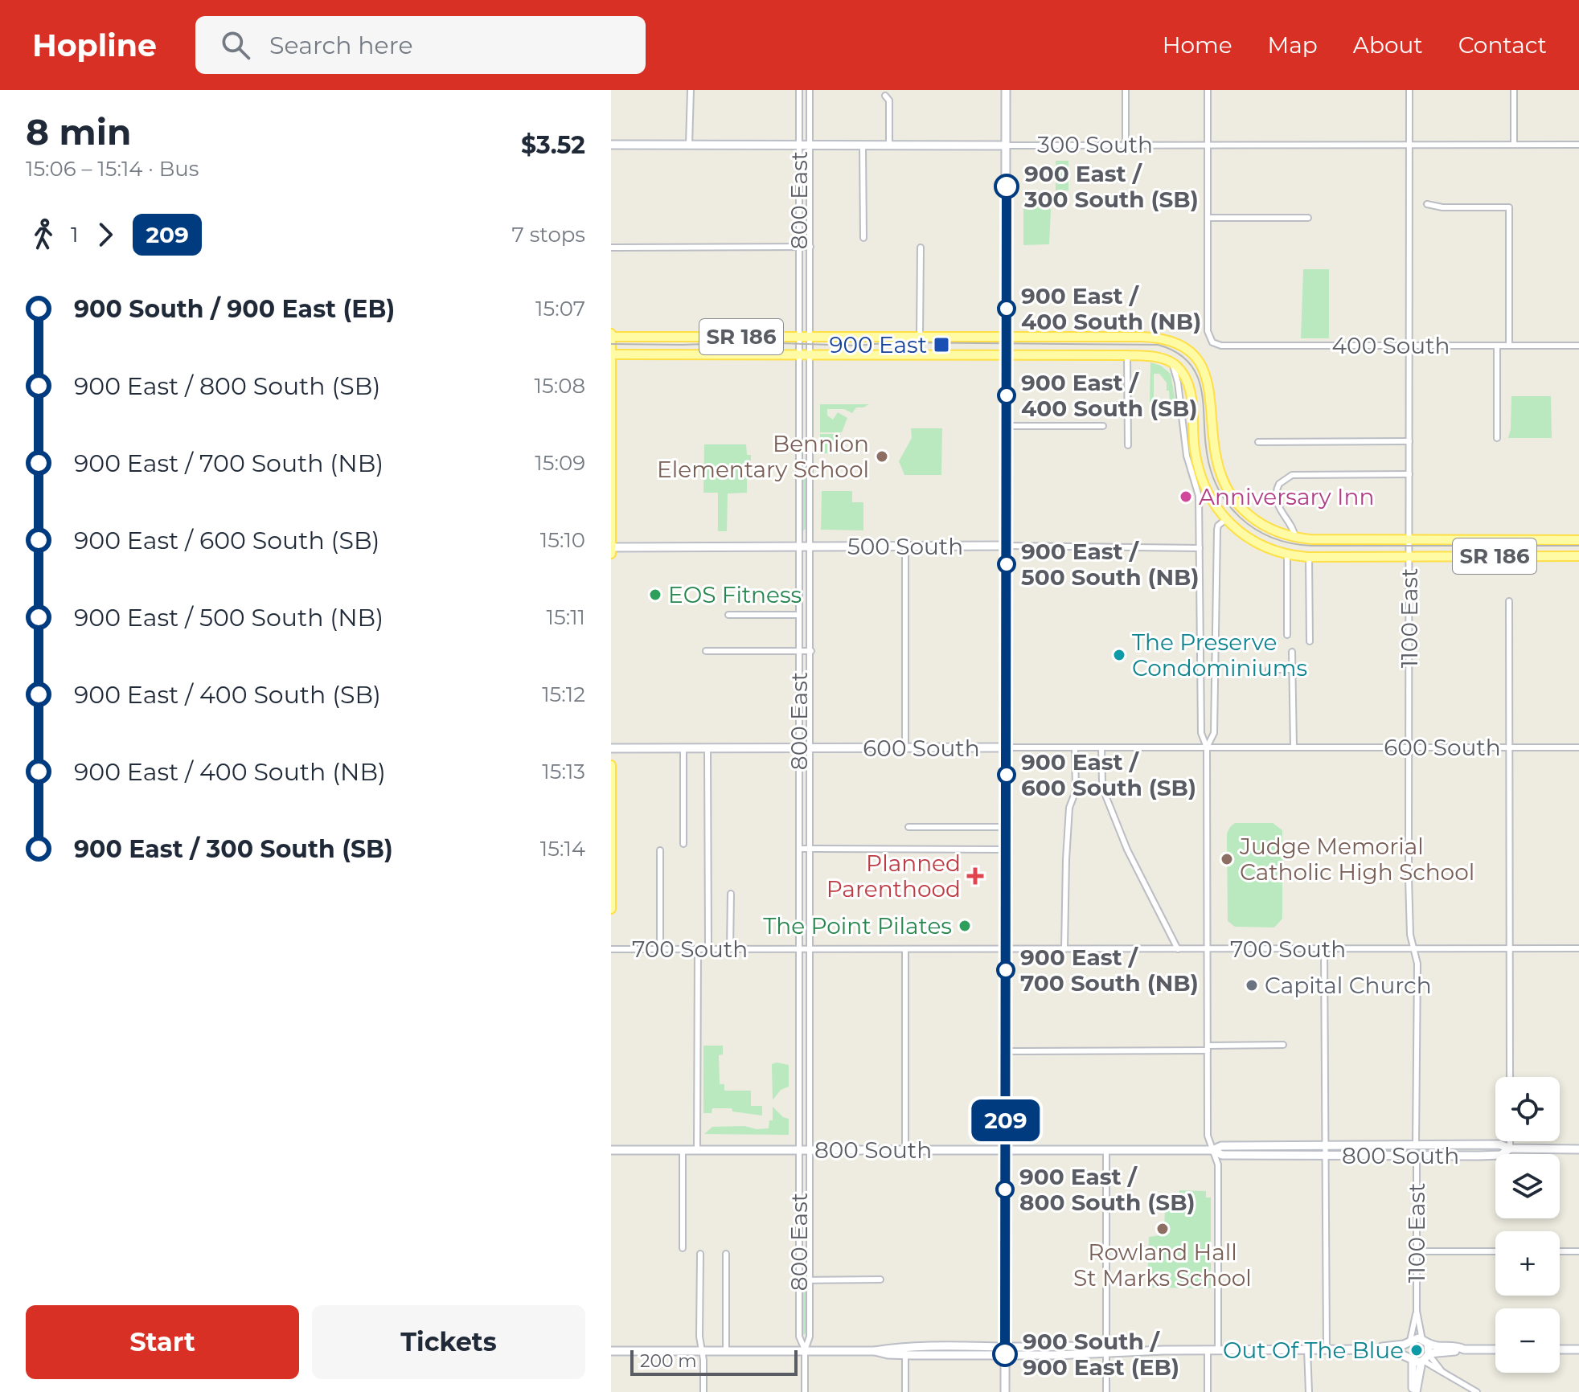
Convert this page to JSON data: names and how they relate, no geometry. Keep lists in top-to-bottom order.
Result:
{
  "streets": {
    "main road": ["SR 186"],
    "street": [
      "300 South",
      "800 East",
      "400 South",
      "500 South",
      "1100 East",
      "600 South",
      "700 South",
      "800 South"
    ]
  },
  "crossings": [
    ["300 South", "800 East"],
    ["300 South", "1100 East"],
    ["800 East", "SR 186"],
    ["800 East", "500 South"],
    ["800 East", "600 South"],
    ["800 East", "700 South"],
    ["800 East", "800 South"],
    ["SR 186", "1100 East"],
    ["400 South", "1100 East"],
    ["1100 East", "600 South"],
    ["1100 East", "700 South"],
    ["1100 East", "800 South"]
  ],
  "places": {
    "other": [
      "900 East / 300 South (SB)",
      "900 East / 400 South (NB)",
      "900 East / 400 South (SB)",
      "Bennion Elementary School",
      "Anniversary Inn",
      "900 East / 500 South (NB)",
      "EOS Fitness",
      "The Preserve Condominiums",
      "900 East / 600 South (SB)",
      "Judge Memorial Catholic High School",
      "The Point Pilates",
      "900 East / 700 South (NB)",
      "Capital Church",
      "900 East / 800 South (SB)",
      "Rowland Hall St Marks School",
      "Out Of The Blue",
      "900 South / 900 East (EB)"
    ],
    "transit": ["900 East"],
    "health": ["Planned Parenthood"]
  },
  "lines": ["bus line 209"],
  "scale_bar": "200 m",
  "page": {
    "header": "Hopline",
    "search": "Search here",
    "nav": [
      "Home",
      "Map",
      "About",
      "Contact"
    ],
    "heading": ["8 min", "15:06 – 15:14 · Bus", "$3.52"],
    "on_map": "209",
    "legs": ["1", "209", "7 stops"],
    "list": [
      {
        "name": "900 South / 900 East (EB)",
        "value": "15:07"
      },
      {
        "name": "900 East / 800 South (SB)",
        "value": "15:08"
      },
      {
        "name": "900 East / 700 South (NB)",
        "value": "15:09"
      },
      {
        "name": "900 East / 600 South (SB)",
        "value": "15:10"
      },
      {
        "name": "900 East / 500 South (NB)",
        "value": "15:11"
      },
      {
        "name": "900 East / 400 South (SB)",
        "value": "15:12"
      },
      {
        "name": "900 East / 400 South (NB)",
        "value": "15:13"
      },
      {
        "name": "900 East / 300 South (SB)",
        "value": "15:14"
      }
    ],
    "map_buttons": ["+", "−"],
    "buttons": ["Start", "Tickets"],
    "scale": "200 m"
  }
}
